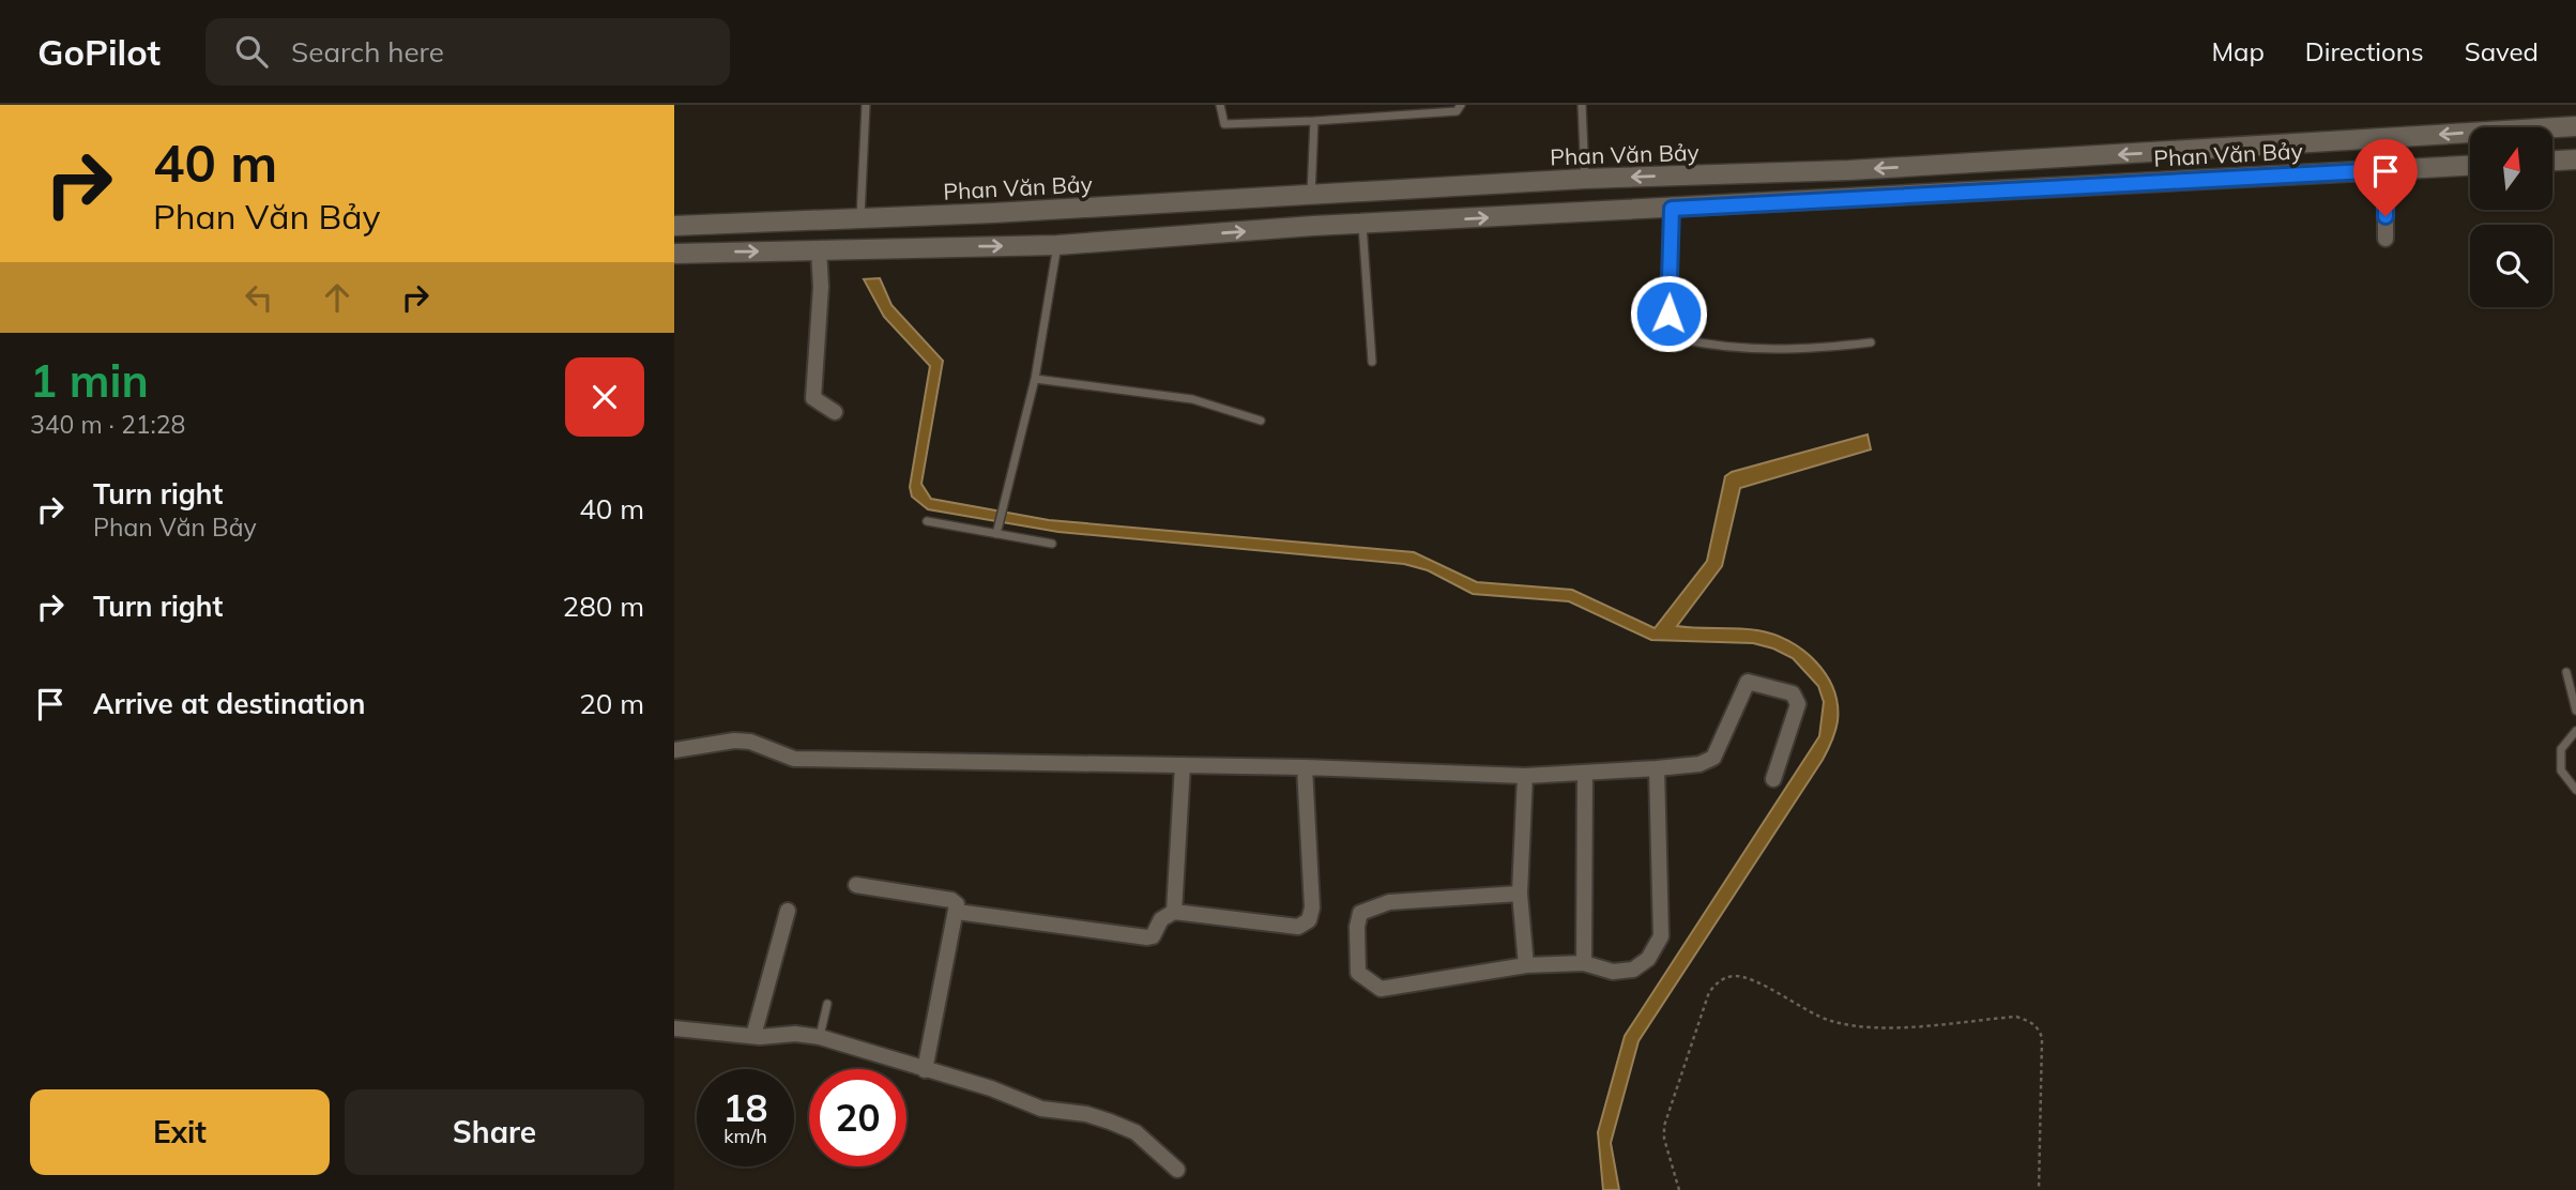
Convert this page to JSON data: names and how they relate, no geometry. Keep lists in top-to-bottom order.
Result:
{
  "streets": {
    "main road": ["Phan Văn Bảy"]
  },
  "north": "top",
  "page": {
    "header": "GoPilot",
    "search": "Search here",
    "nav": ["Map", "Directions", "Saved"],
    "turn": ["40 m", "Phan Văn Bảy"],
    "heading": ["1 min", "340 m · 21:28"],
    "list": [
      {
        "name": "Turn right",
        "note": "Phan Văn Bảy",
        "value": "40 m"
      },
      {
        "name": "Turn right",
        "value": "280 m"
      },
      {
        "name": "Arrive at destination",
        "value": "20 m"
      }
    ],
    "speed": "18 km/h",
    "limit": "20",
    "buttons": ["Exit", "Share"]
  }
}
